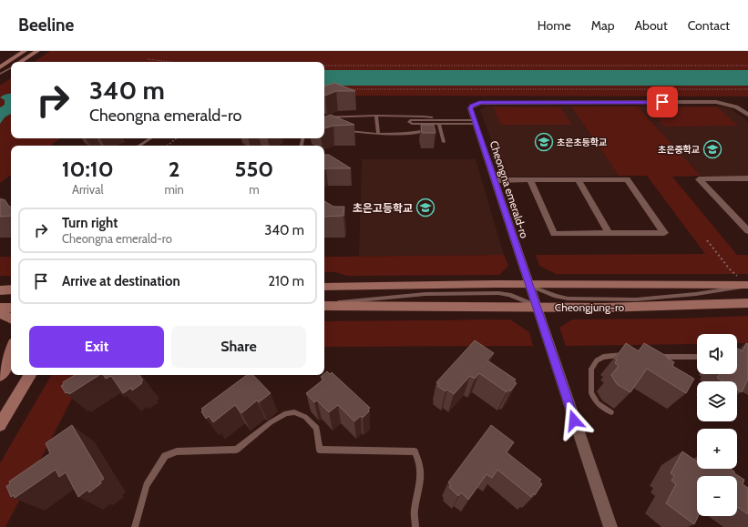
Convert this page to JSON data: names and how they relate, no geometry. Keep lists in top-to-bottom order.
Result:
{
  "streets": {
    "street": ["Cheongna emerald-ro", "Cheongjung-ro"]
  },
  "crossings": [
    ["Cheongna emerald-ro", "Cheongjung-ro"]
  ],
  "places": {
    "school or university": ["초은초등학교", "초은중학교", "초은고등학교"]
  },
  "page": {
    "header": "Beeline",
    "nav": [
      "Home",
      "Map",
      "About",
      "Contact"
    ],
    "turn": ["340 m", "Cheongna emerald-ro"],
    "eta": [
      "10:10",
      "Arrival",
      "2",
      "min",
      "550",
      "m"
    ],
    "list": [
      {
        "name": "Turn right",
        "note": "Cheongna emerald-ro",
        "value": "340 m"
      },
      {
        "name": "Arrive at destination",
        "value": "210 m"
      }
    ],
    "buttons": ["Exit", "Share"],
    "map_buttons": ["+", "−"]
  }
}
